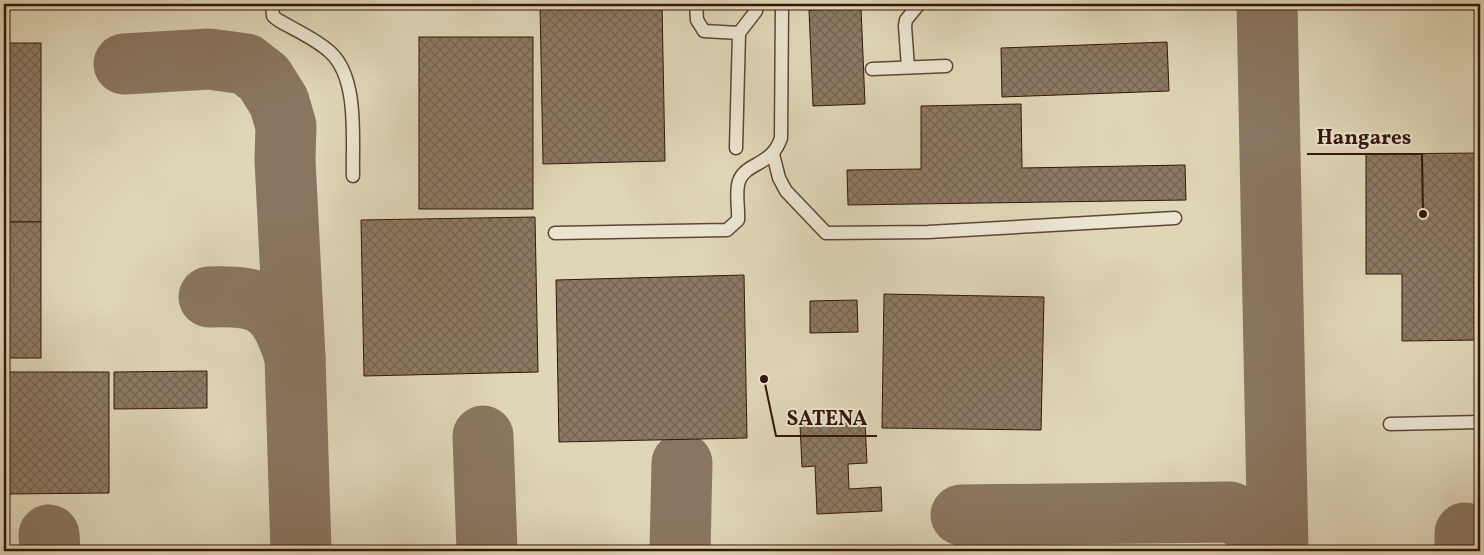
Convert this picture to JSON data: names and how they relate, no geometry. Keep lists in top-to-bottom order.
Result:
{
  "places": ["Hangares", "SATENA"]
}
